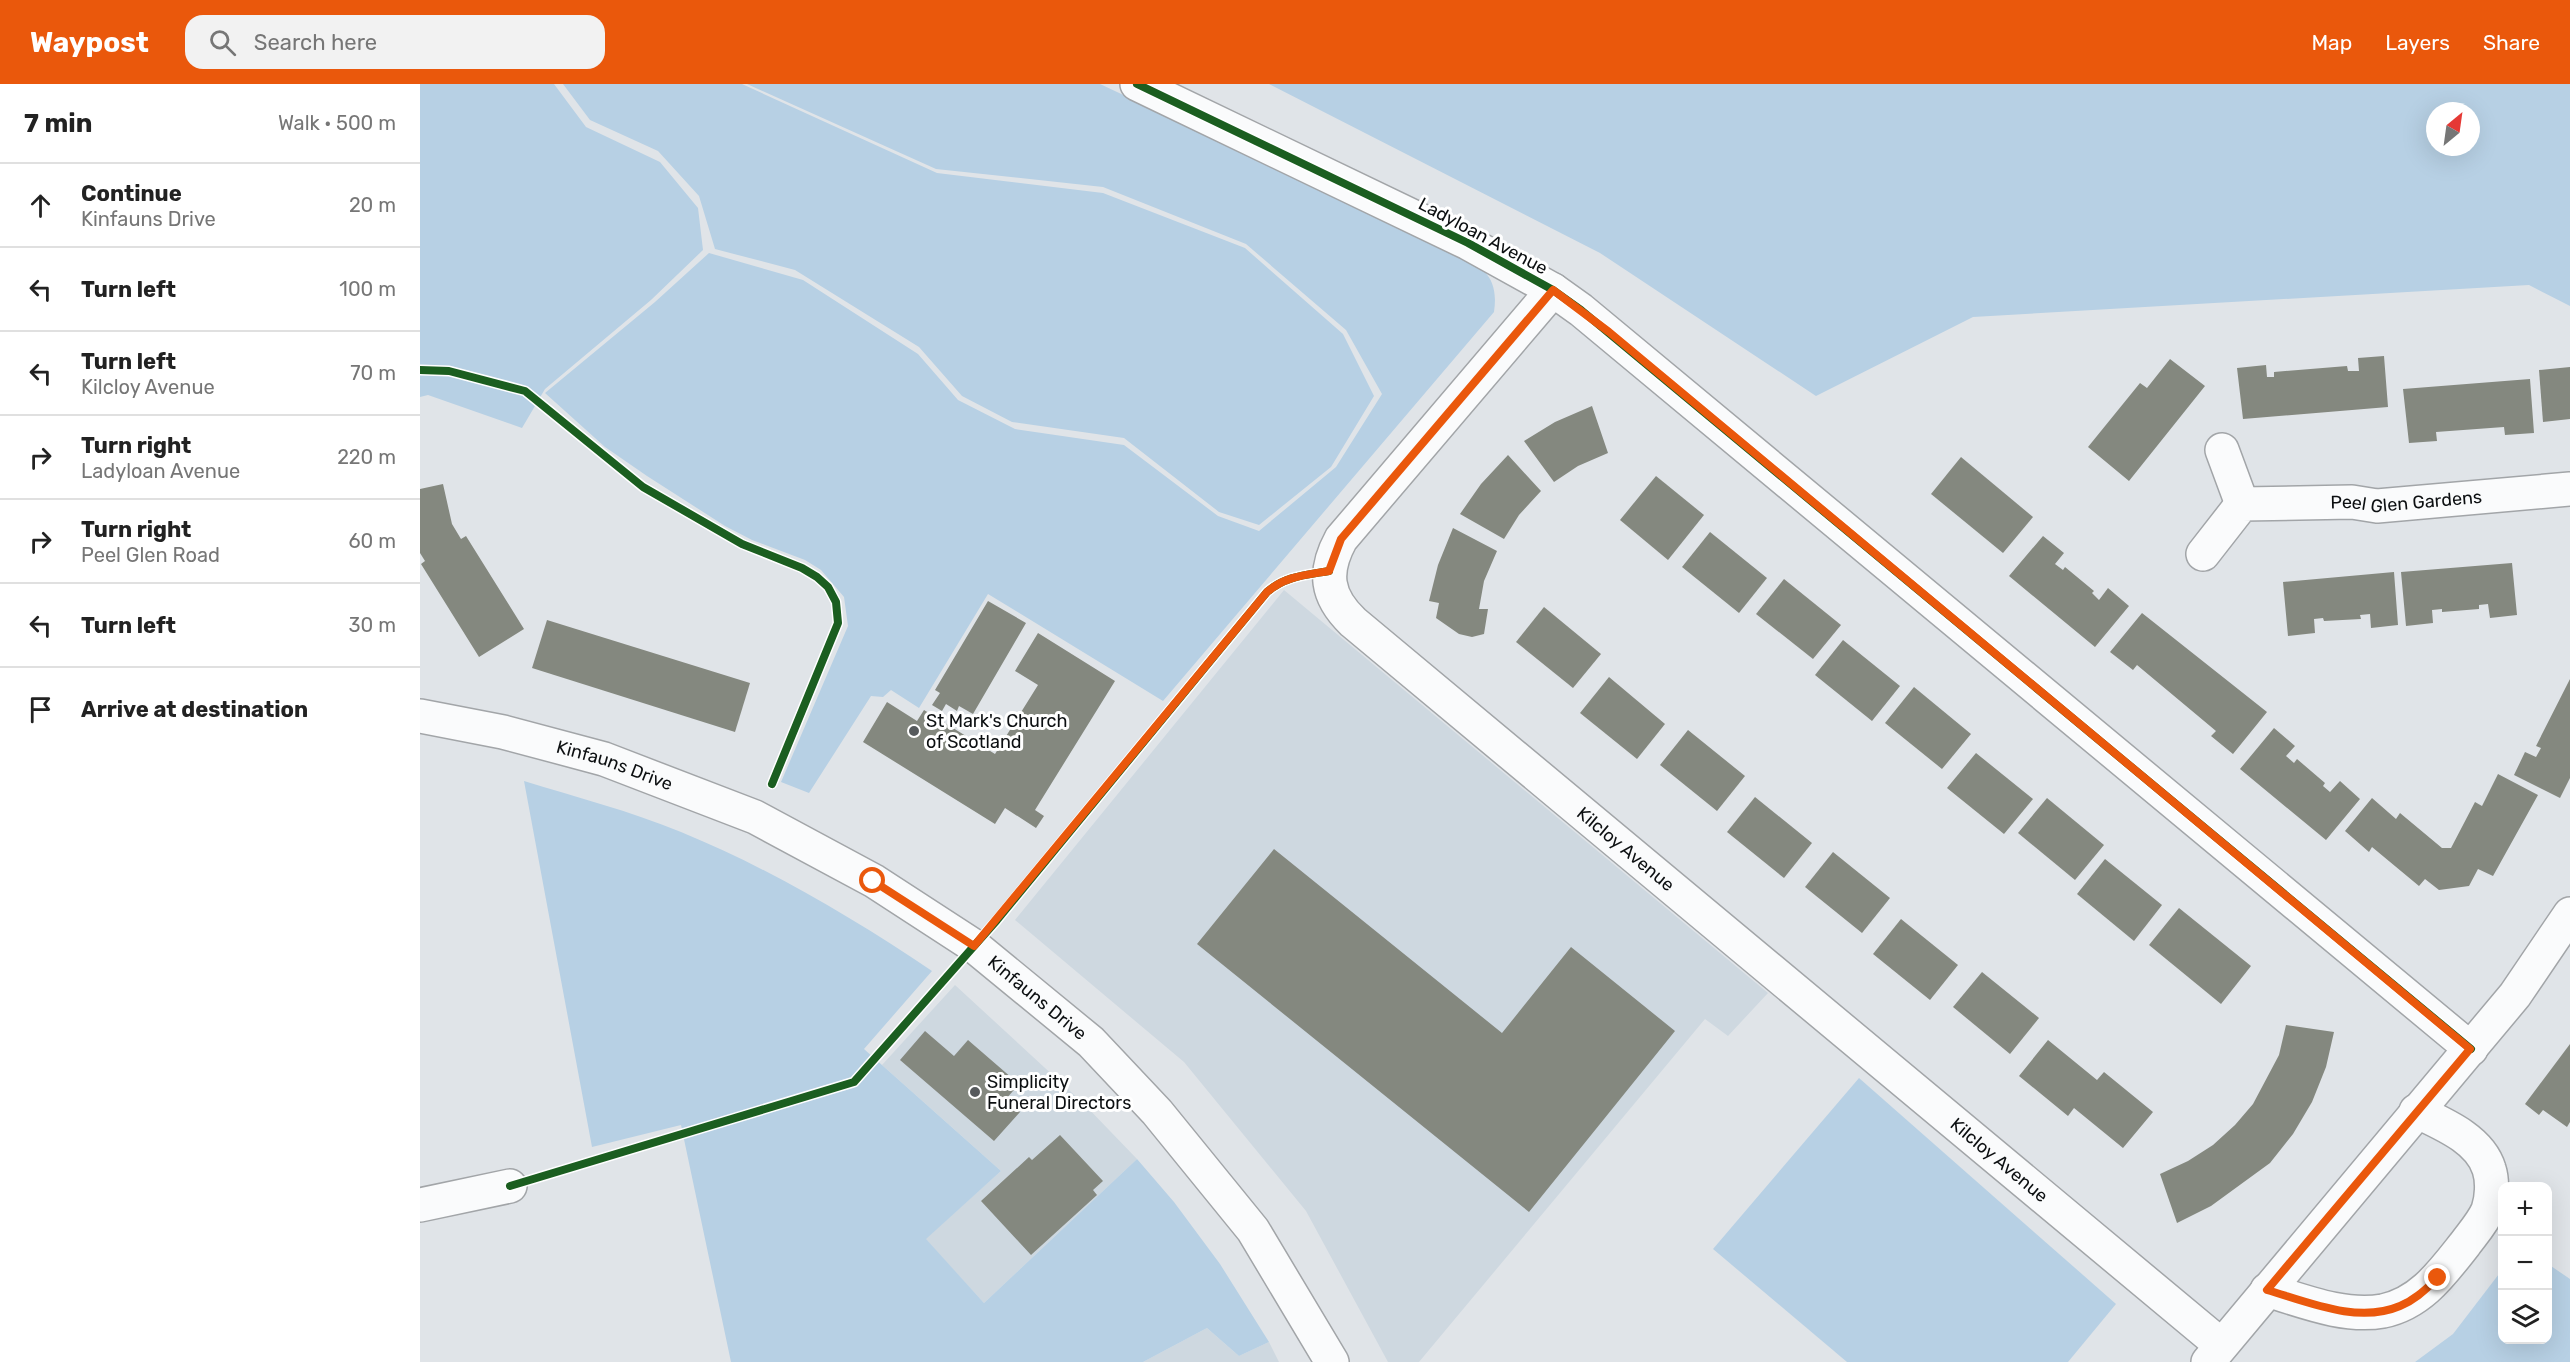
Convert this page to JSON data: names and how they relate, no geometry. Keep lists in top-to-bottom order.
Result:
{
  "streets": {
    "street": [
      "Ladyloan Avenue",
      "Peel Glen Gardens",
      "Kinfauns Drive",
      "Kilcloy Avenue"
    ]
  },
  "crossings": [
    ["Ladyloan Avenue", "Kilcloy Avenue"]
  ],
  "places": ["St Mark's Church of Scotland", "Simplicity Funeral Directors"],
  "north": "top right",
  "page": {
    "header": "Waypost",
    "search": "Search here",
    "nav": ["Map", "Layers", "Share"],
    "heading": ["7 min", "Walk · 500 m"],
    "list": [
      ["Continue", "Kinfauns Drive", "20 m"],
      ["Turn left", "100 m"],
      ["Turn left", "Kilcloy Avenue", "70 m"],
      ["Turn right", "Ladyloan Avenue", "220 m"],
      ["Turn right", "Peel Glen Road", "60 m"],
      ["Turn left", "30 m"],
      "Arrive at destination"
    ],
    "map_buttons": ["+", "−"]
  }
}
